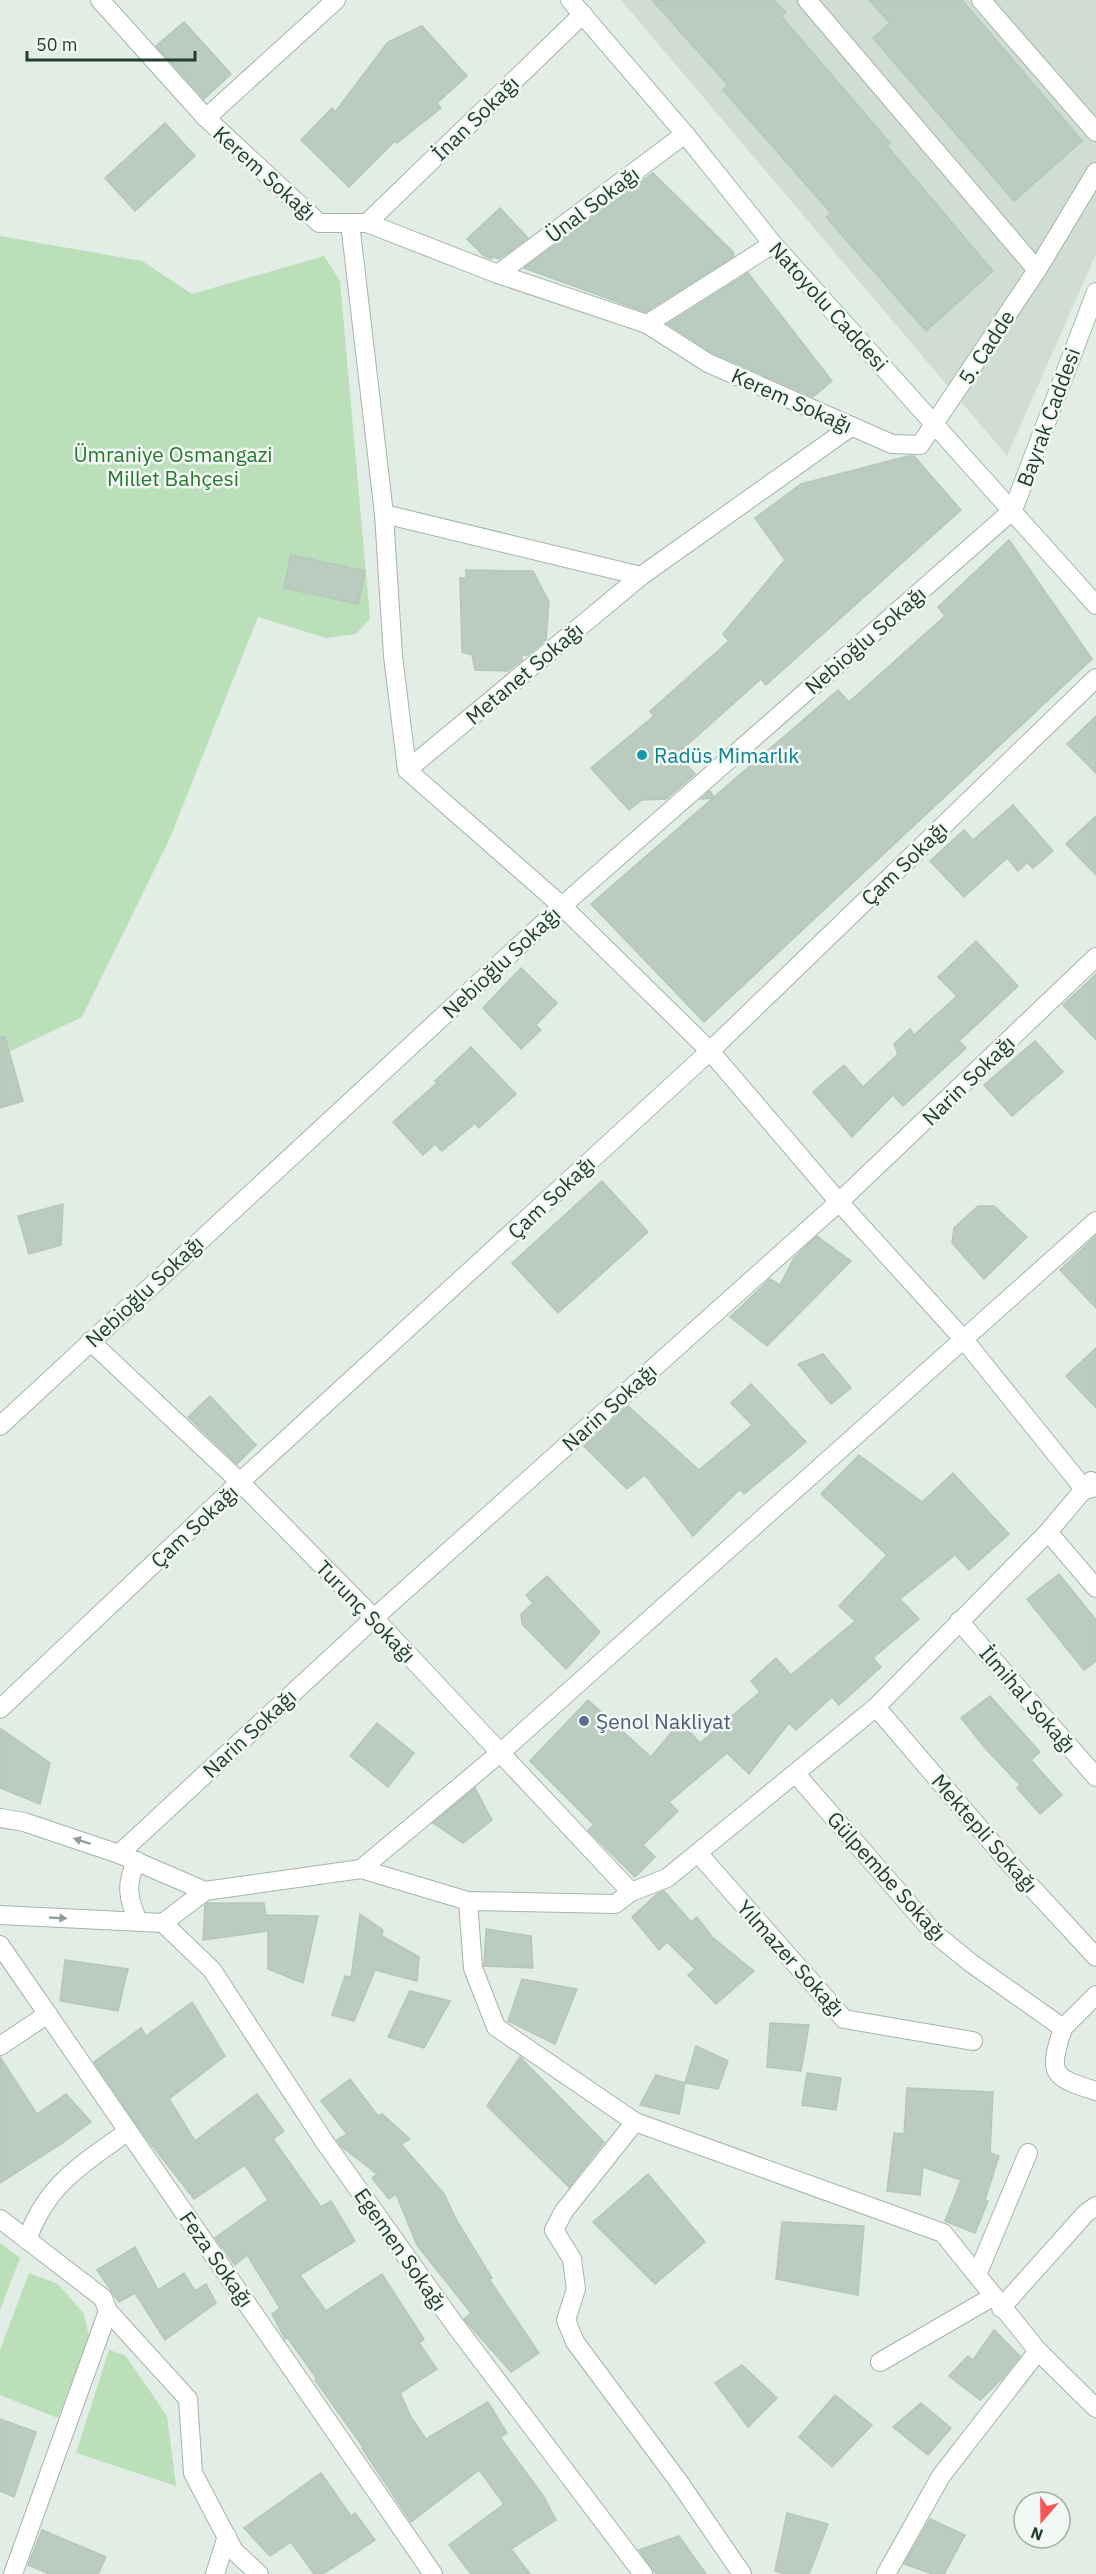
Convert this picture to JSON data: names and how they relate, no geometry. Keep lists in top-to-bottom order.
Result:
{
  "streets": {
    "street": [
      "İnan Sokağı",
      "Kerem Sokağı",
      "Ünal Sokağı",
      "Natoyolu Caddesi",
      "5. Cadde",
      "Bayrak Caddesi",
      "Nebioğlu Sokağı",
      "Metanet Sokağı",
      "Çam Sokağı",
      "Narin Sokağı",
      "Turunç Sokağı",
      "İlmihal Sokağı",
      "Mektepli Sokağı",
      "Gülpembe Sokağı",
      "Yılmazer Sokağı",
      "Egemen Sokağı",
      "Feza Sokağı"
    ]
  },
  "crossings": [
    ["İnan Sokağı", "Kerem Sokağı"],
    ["İnan Sokağı", "Natoyolu Caddesi"],
    ["Kerem Sokağı", "Ünal Sokağı"],
    ["Kerem Sokağı", "Natoyolu Caddesi"],
    ["Kerem Sokağı", "5. Cadde"],
    ["Kerem Sokağı", "Metanet Sokağı"],
    ["Ünal Sokağı", "Natoyolu Caddesi"],
    ["Natoyolu Caddesi", "5. Cadde"],
    ["Natoyolu Caddesi", "Bayrak Caddesi"],
    ["Natoyolu Caddesi", "Nebioğlu Sokağı"],
    ["Bayrak Caddesi", "Nebioğlu Sokağı"],
    ["Nebioğlu Sokağı", "Turunç Sokağı"],
    ["Çam Sokağı", "Turunç Sokağı"],
    ["Narin Sokağı", "Turunç Sokağı"]
  ],
  "parks": ["Ümraniye Osmangazi Millet Bahçesi"],
  "places": ["Radüs Mimarlık", "Şenol Nakliyat"],
  "scale_bar": "50 m",
  "north": "bottom"
}
